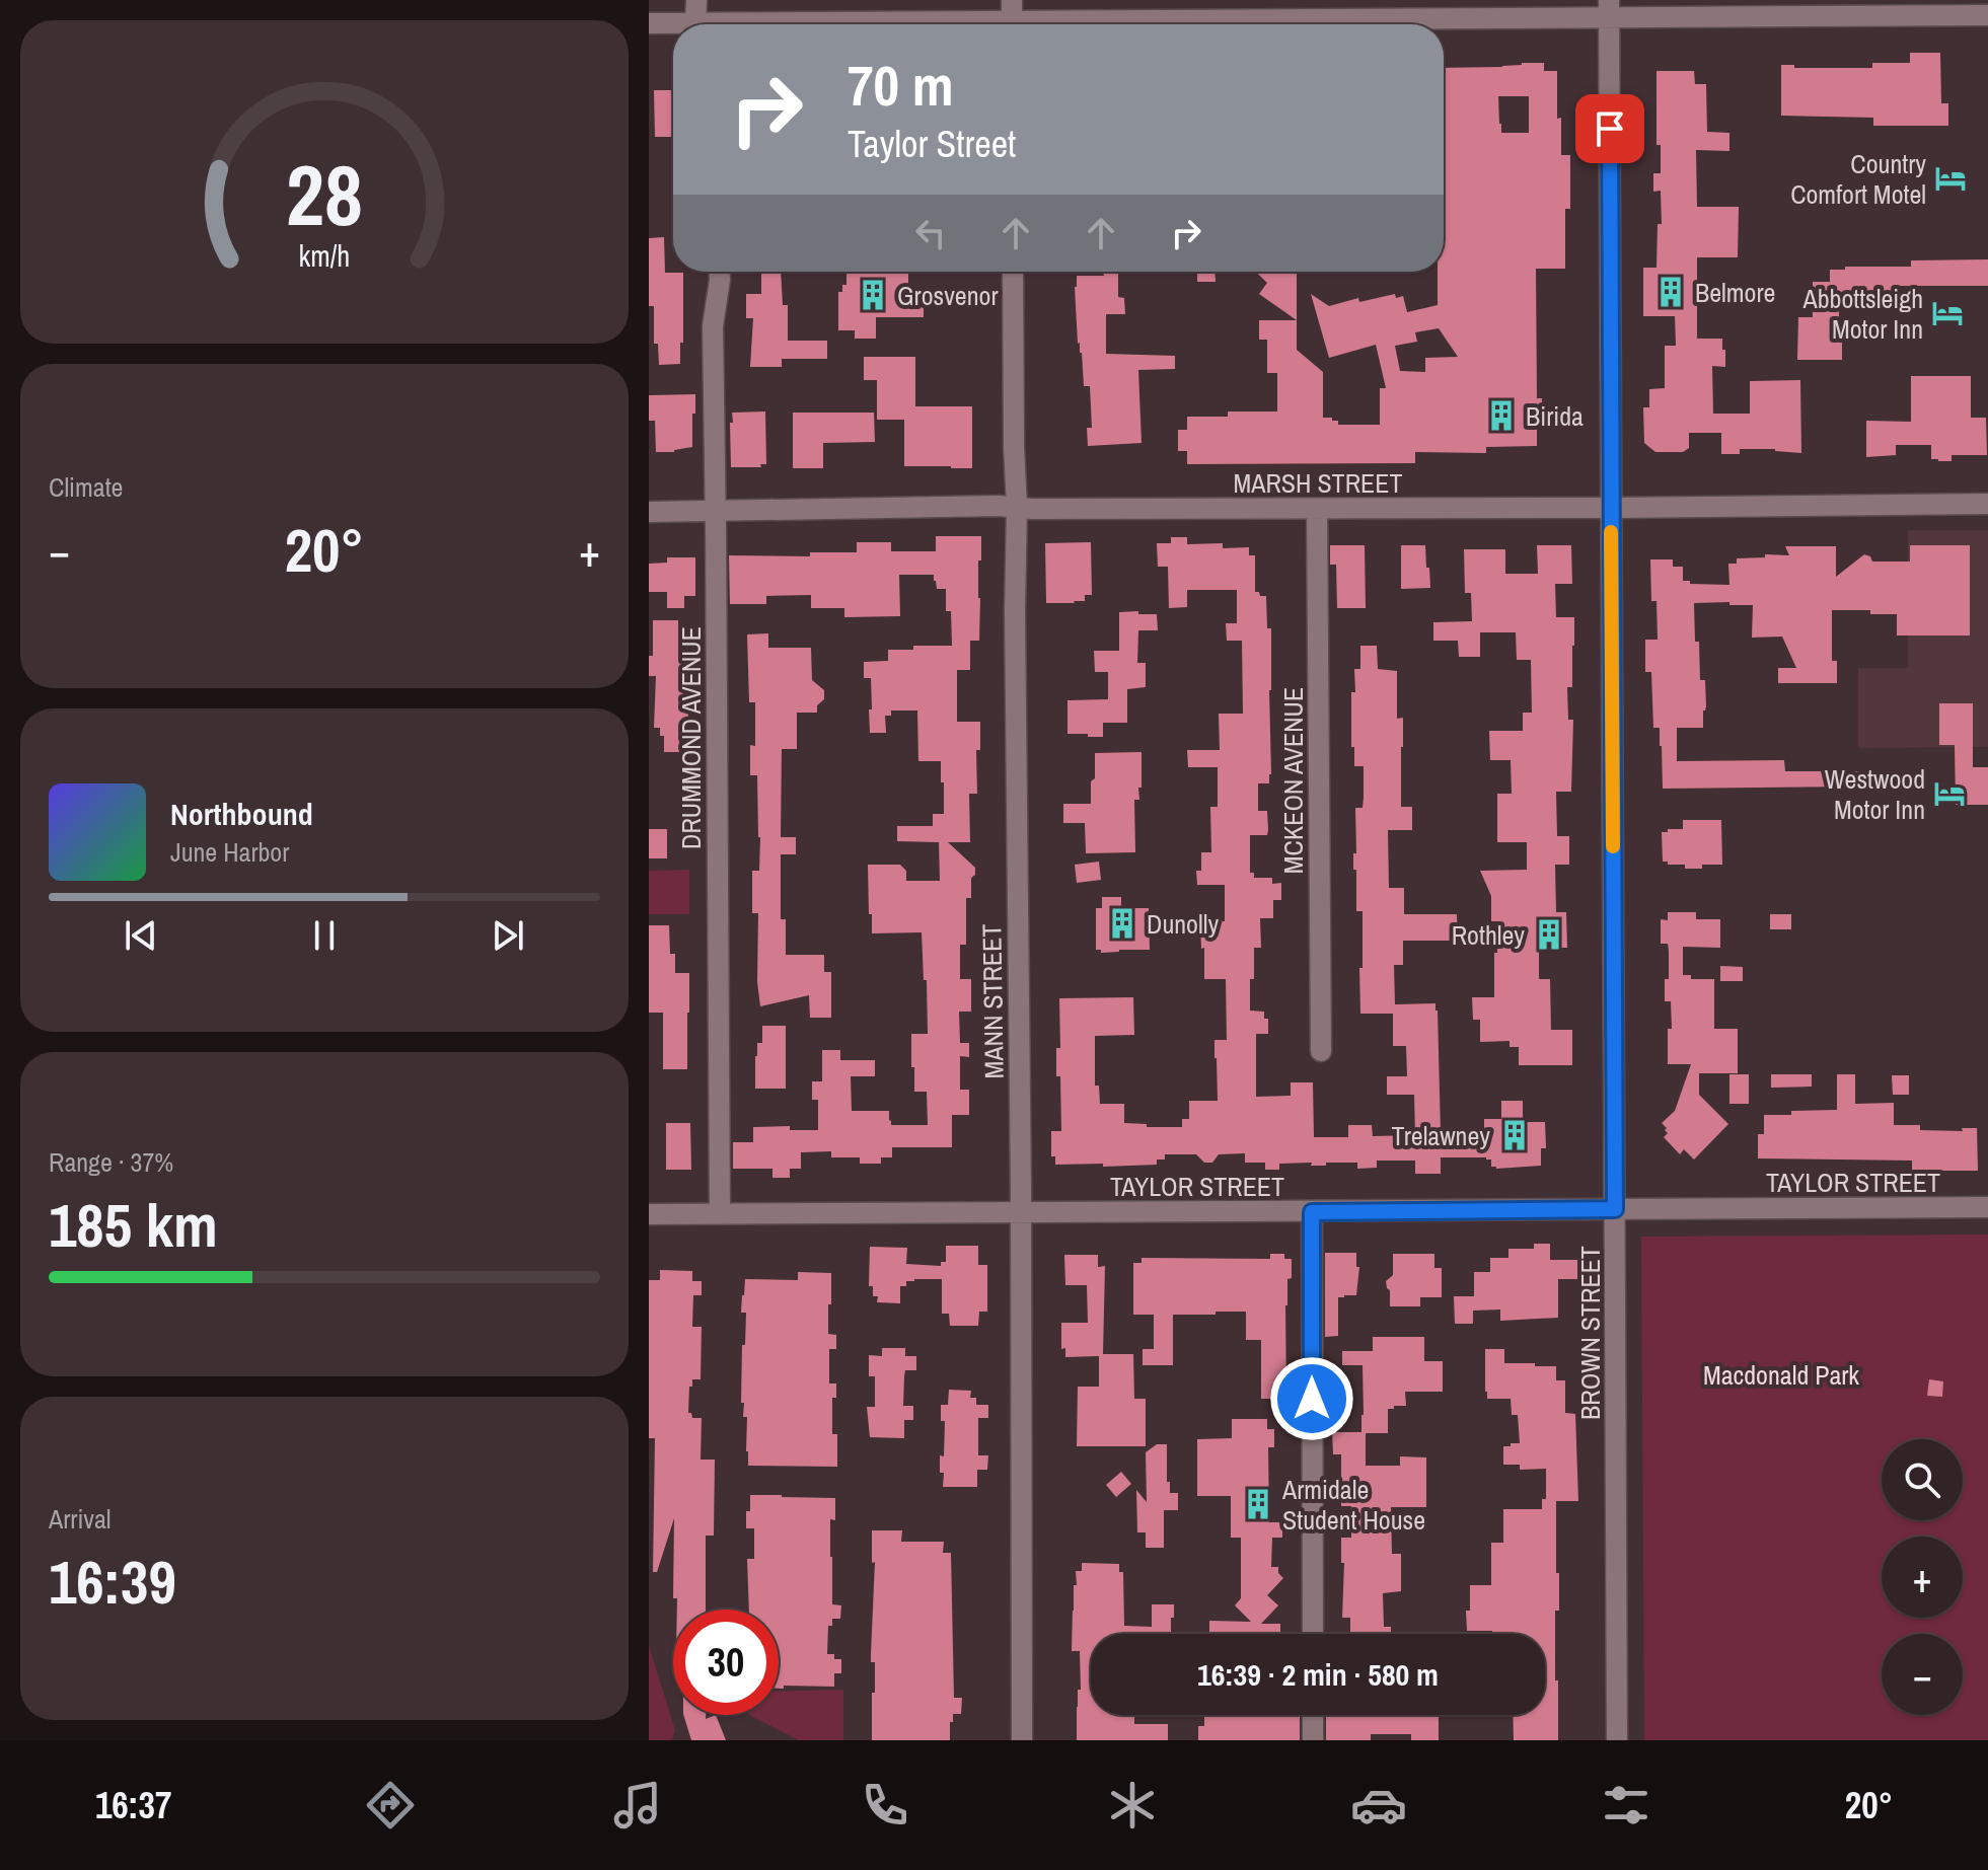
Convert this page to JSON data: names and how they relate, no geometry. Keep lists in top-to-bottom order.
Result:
{
  "streets": {
    "street": [
      "MARSH STREET",
      "DRUMMOND AVENUE",
      "MCKEON AVENUE",
      "MANN STREET",
      "TAYLOR STREET",
      "BROWN STREET"
    ]
  },
  "crossings": [
    ["MARSH STREET", "DRUMMOND AVENUE"],
    ["MARSH STREET", "MCKEON AVENUE"],
    ["MARSH STREET", "MANN STREET"],
    ["MARSH STREET", "BROWN STREET"],
    ["DRUMMOND AVENUE", "TAYLOR STREET"],
    ["MANN STREET", "TAYLOR STREET"],
    ["TAYLOR STREET", "BROWN STREET"]
  ],
  "parks": ["Macdonald Park"],
  "places": {
    "hotel": ["Country Comfort Motel", "Abbottsleigh Motor Inn", "Westwood Motor Inn"],
    "building": [
      "Belmore",
      "Grosvenor",
      "Birida",
      "Dunolly",
      "Rothley",
      "Trelawney",
      "Armidale Student House"
    ]
  },
  "page": {
    "turn": ["70 m", "Taylor Street"],
    "tile": [
      "Climate",
      ["Range · 37%", "185 km"],
      ["Arrival", "16:39"]
    ],
    "heat": ["−", "20°", "+"],
    "song": ["Northbound", "June Harbor"],
    "map_buttons": ["+", "−"],
    "limit": "30",
    "trip": "16:39 · 2 min · 580 m",
    "tabs": ["16:37", "20°"],
    "gauge": ["28", "km/h"]
  }
}
